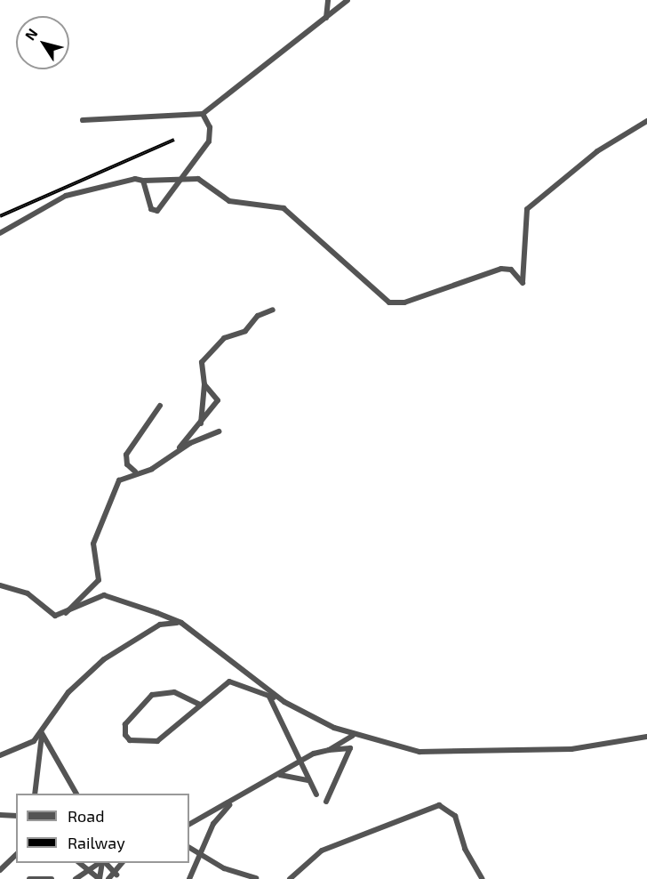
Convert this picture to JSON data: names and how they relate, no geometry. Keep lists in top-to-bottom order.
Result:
{
  "legend": ["Road", "Railway"],
  "north": "top left"
}
